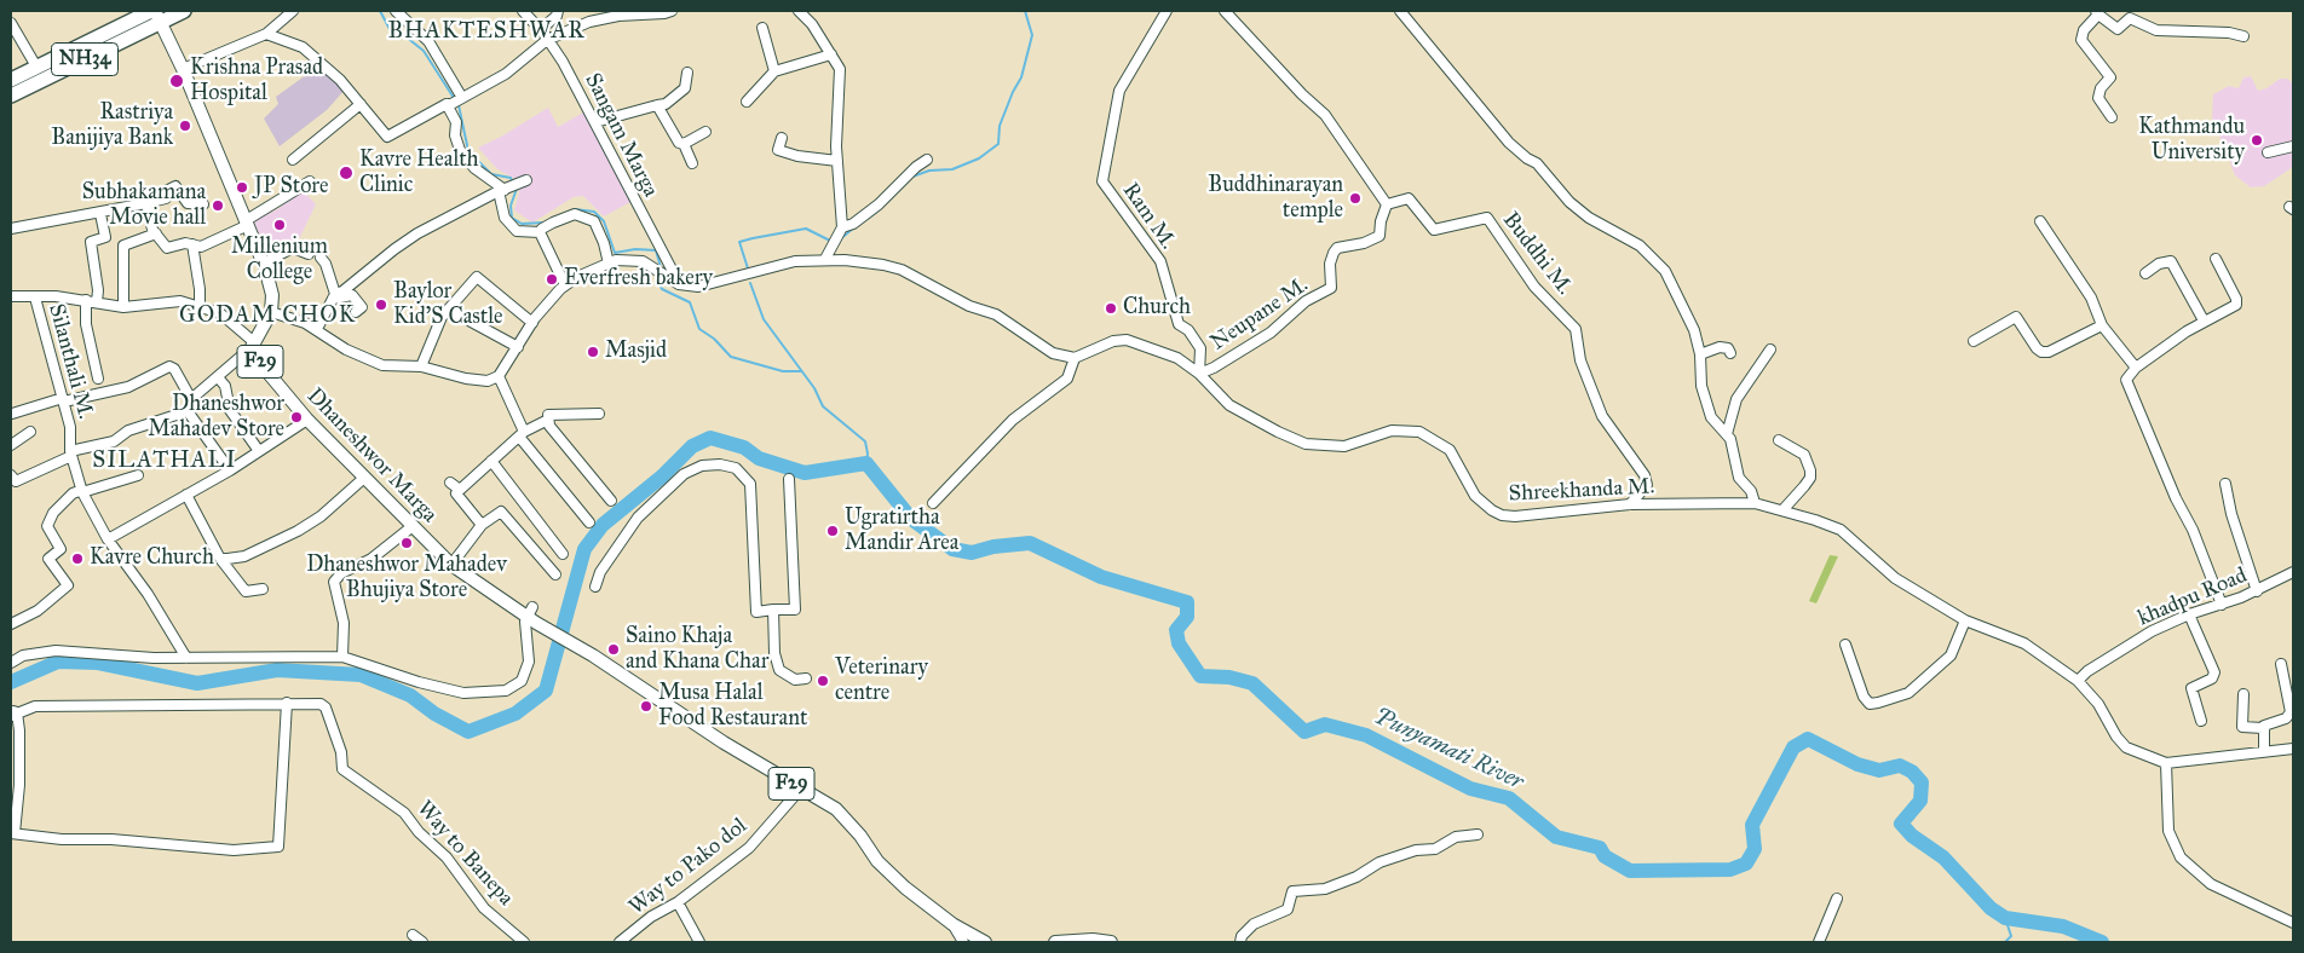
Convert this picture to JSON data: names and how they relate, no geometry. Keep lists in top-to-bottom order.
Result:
{
  "streets": {
    "highway": ["NH34"],
    "main road": ["F29", "Dhaneshwor Marga"],
    "street": [
      "Sangam Marga",
      "Ram M.",
      "Buddhi M.",
      "Neupane M.",
      "Silanthali M.",
      "Shreekhanda M.",
      "khadpu Road",
      "Way to Banepa",
      "Way to Pako dol"
    ]
  },
  "crossings": [
    ["Ram M.", "Neupane M."],
    ["Ram M.", "Shreekhanda M."],
    ["Buddhi M.", "Neupane M."],
    ["Buddhi M.", "Shreekhanda M."],
    ["Neupane M.", "Shreekhanda M."],
    ["F29", "Dhaneshwor Marga"],
    ["F29", "Way to Pako dol"],
    ["Shreekhanda M.", "khadpu Road"]
  ],
  "districts": ["BHAKTESHWAR", "GODAM CHOK", "SILATHALI"],
  "water": ["Punyamati River"],
  "places": [
    "Krishna Prasad Hospital",
    "Rastriya Banijiya Bank",
    "Kathmandu University",
    "Kavre Health Clinic",
    "JP Store",
    "Buddhinarayan temple",
    "Subhakamana Movie hall",
    "Millenium College",
    "Everfresh bakery",
    "Baylor Kid'S Castle",
    "Church",
    "Masjid",
    "Dhaneshwor Mahadev Store",
    "Ugratirtha Mandir Area",
    "Dhaneshwor Mahadev Bhujiya Store",
    "Kavre Church",
    "Saino Khaja and Khana Char",
    "Veterinary centre",
    "Musa Halal Food Restaurant"
  ]
}
